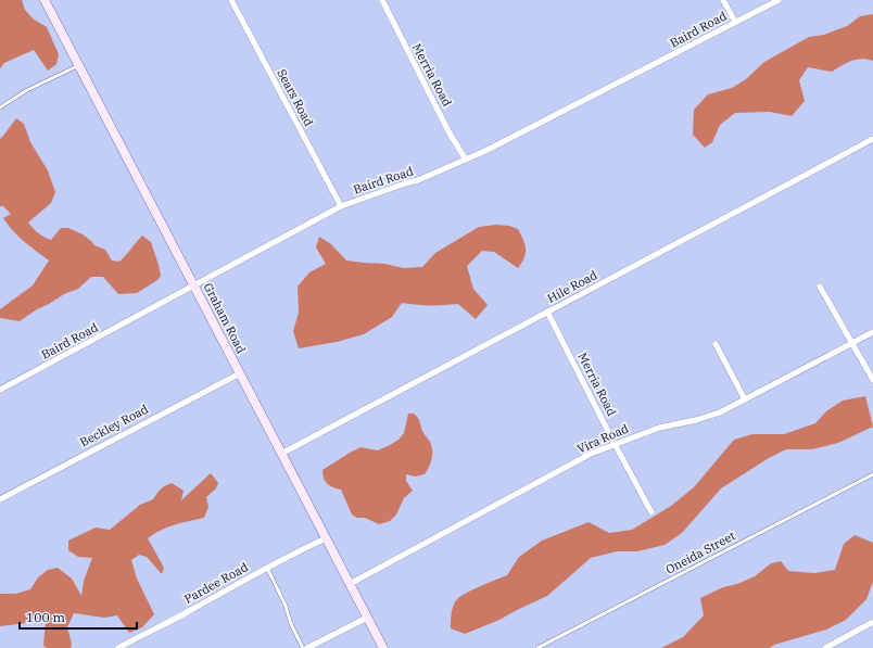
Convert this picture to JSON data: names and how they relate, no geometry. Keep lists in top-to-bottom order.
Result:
{
  "streets": {
    "main road": ["Graham Road"],
    "street": [
      "Baird Road",
      "Merria Road",
      "Sears Road",
      "Hile Road",
      "Beckley Road",
      "Vira Road",
      "Pardee Road"
    ],
    "lane": ["Oneida Street"]
  },
  "crossings": [
    ["Baird Road", "Merria Road"],
    ["Baird Road", "Sears Road"],
    ["Baird Road", "Graham Road"],
    ["Merria Road", "Hile Road"],
    ["Merria Road", "Vira Road"],
    ["Hile Road", "Graham Road"],
    ["Graham Road", "Beckley Road"],
    ["Graham Road", "Vira Road"],
    ["Graham Road", "Pardee Road"]
  ],
  "scale_bar": "100 m"
}
